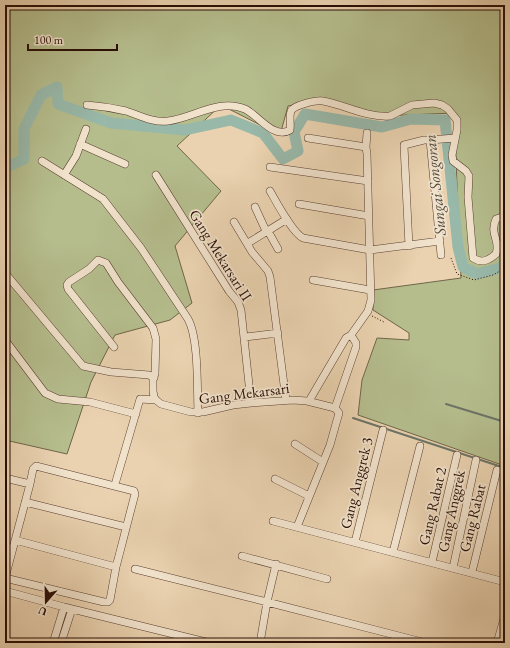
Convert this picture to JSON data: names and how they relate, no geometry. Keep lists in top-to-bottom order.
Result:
{
  "streets": {
    "street": [
      "Gang Mekarsari II",
      "Gang Mekarsari",
      "Gang Anggrek 3",
      "Gang Rabat 2",
      "Gang Anggrek",
      "Gang Rabat"
    ]
  },
  "crossings": [
    ["Gang Mekarsari II", "Gang Mekarsari"]
  ],
  "water": ["Sungai Songoran"],
  "scale_bar": "100 m",
  "north": "bottom"
}
